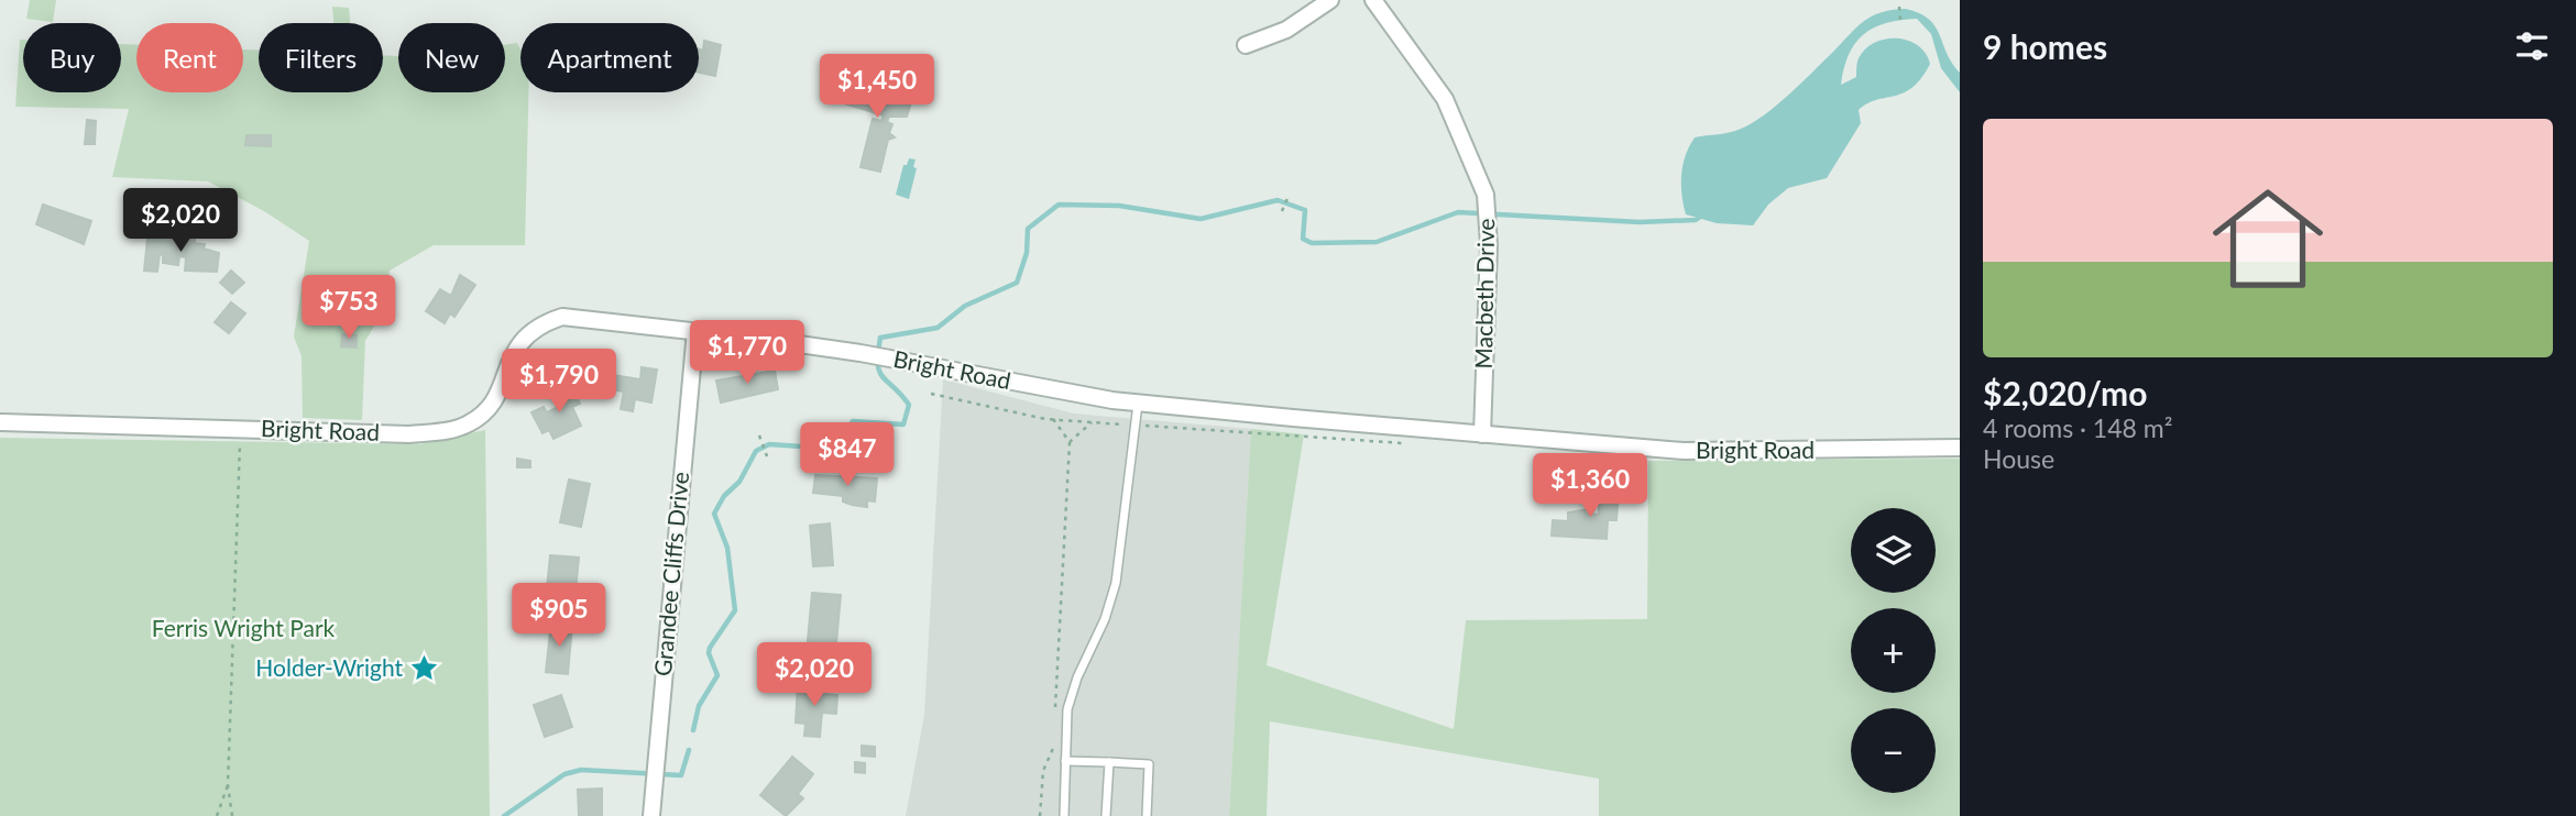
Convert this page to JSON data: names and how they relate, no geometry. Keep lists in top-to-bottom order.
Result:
{
  "streets": {
    "street": ["Macbeth Drive", "Bright Road", "Grandee Cliffs Drive"]
  },
  "crossings": [
    ["Macbeth Drive", "Bright Road"],
    ["Bright Road", "Grandee Cliffs Drive"]
  ],
  "parks": ["Ferris Wright Park"],
  "places": {
    "place": ["Holder-Wright"]
  },
  "page": {
    "heading": "9 homes",
    "chip": [
      "Buy",
      "Rent",
      "Filters",
      "New",
      "Apartment"
    ],
    "price": [
      "$1,450",
      "$2,020",
      "$753",
      "$1,770",
      "$1,790",
      "$847",
      "$1,360",
      "$905",
      "$2,020"
    ],
    "list": [
      {
        "name": "$2,020/mo",
        "note": "4 rooms · 148 m² · House"
      }
    ],
    "map_buttons": ["+", "−"]
  }
}
